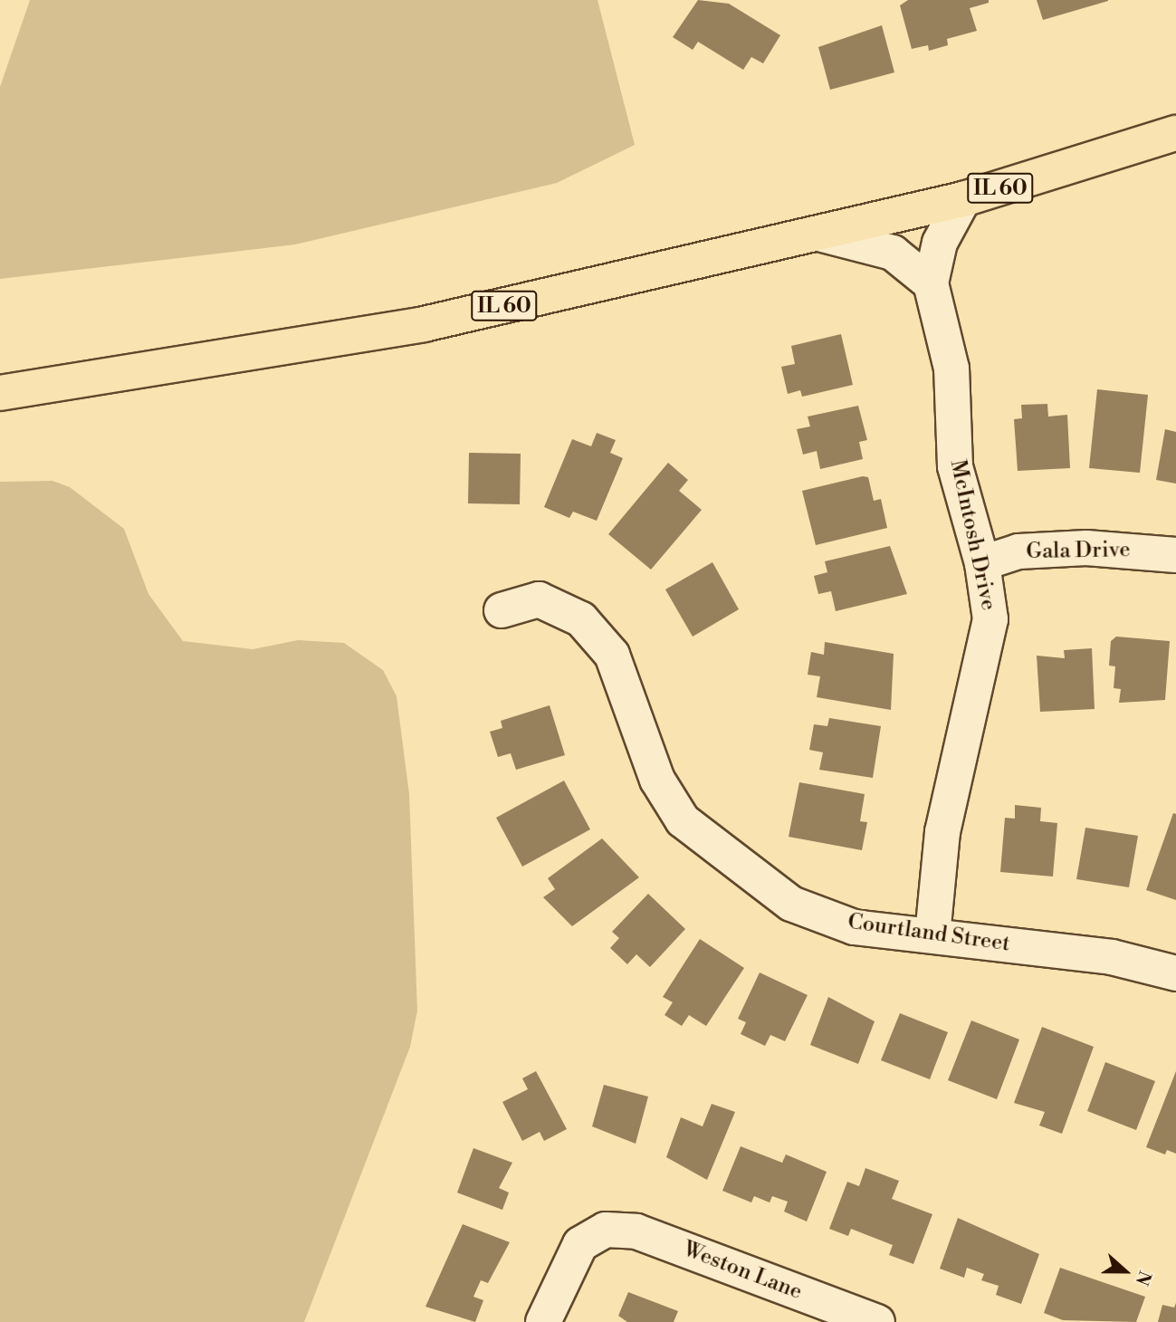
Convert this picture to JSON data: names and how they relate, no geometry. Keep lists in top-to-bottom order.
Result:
{
  "streets": {
    "main road": ["IL 60"],
    "street": [
      "McIntosh Drive",
      "Gala Drive",
      "Courtland Street",
      "Weston Lane"
    ]
  },
  "crossings": [
    ["IL 60", "McIntosh Drive"],
    ["McIntosh Drive", "Gala Drive"],
    ["McIntosh Drive", "Courtland Street"]
  ],
  "north": "right"
}
